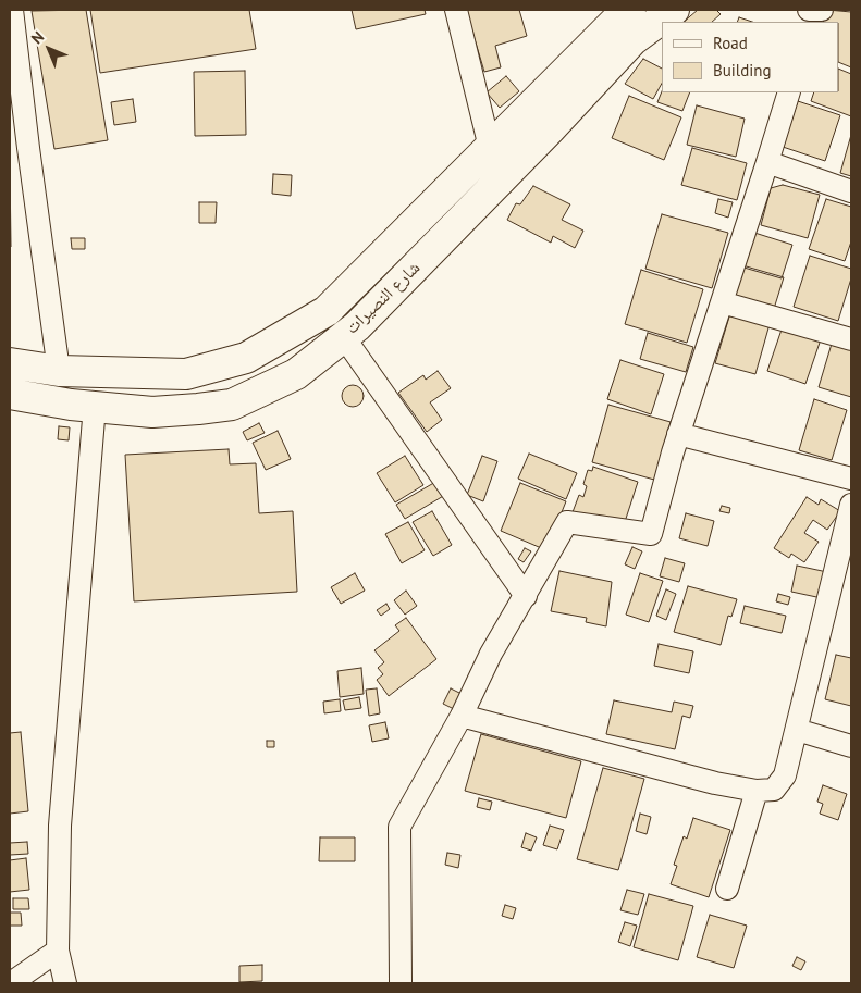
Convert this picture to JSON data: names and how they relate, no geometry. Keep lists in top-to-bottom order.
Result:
{
  "streets": {
    "main road": ["شارع النصيرات"]
  },
  "legend": ["Road", "Building"],
  "north": "top left"
}
